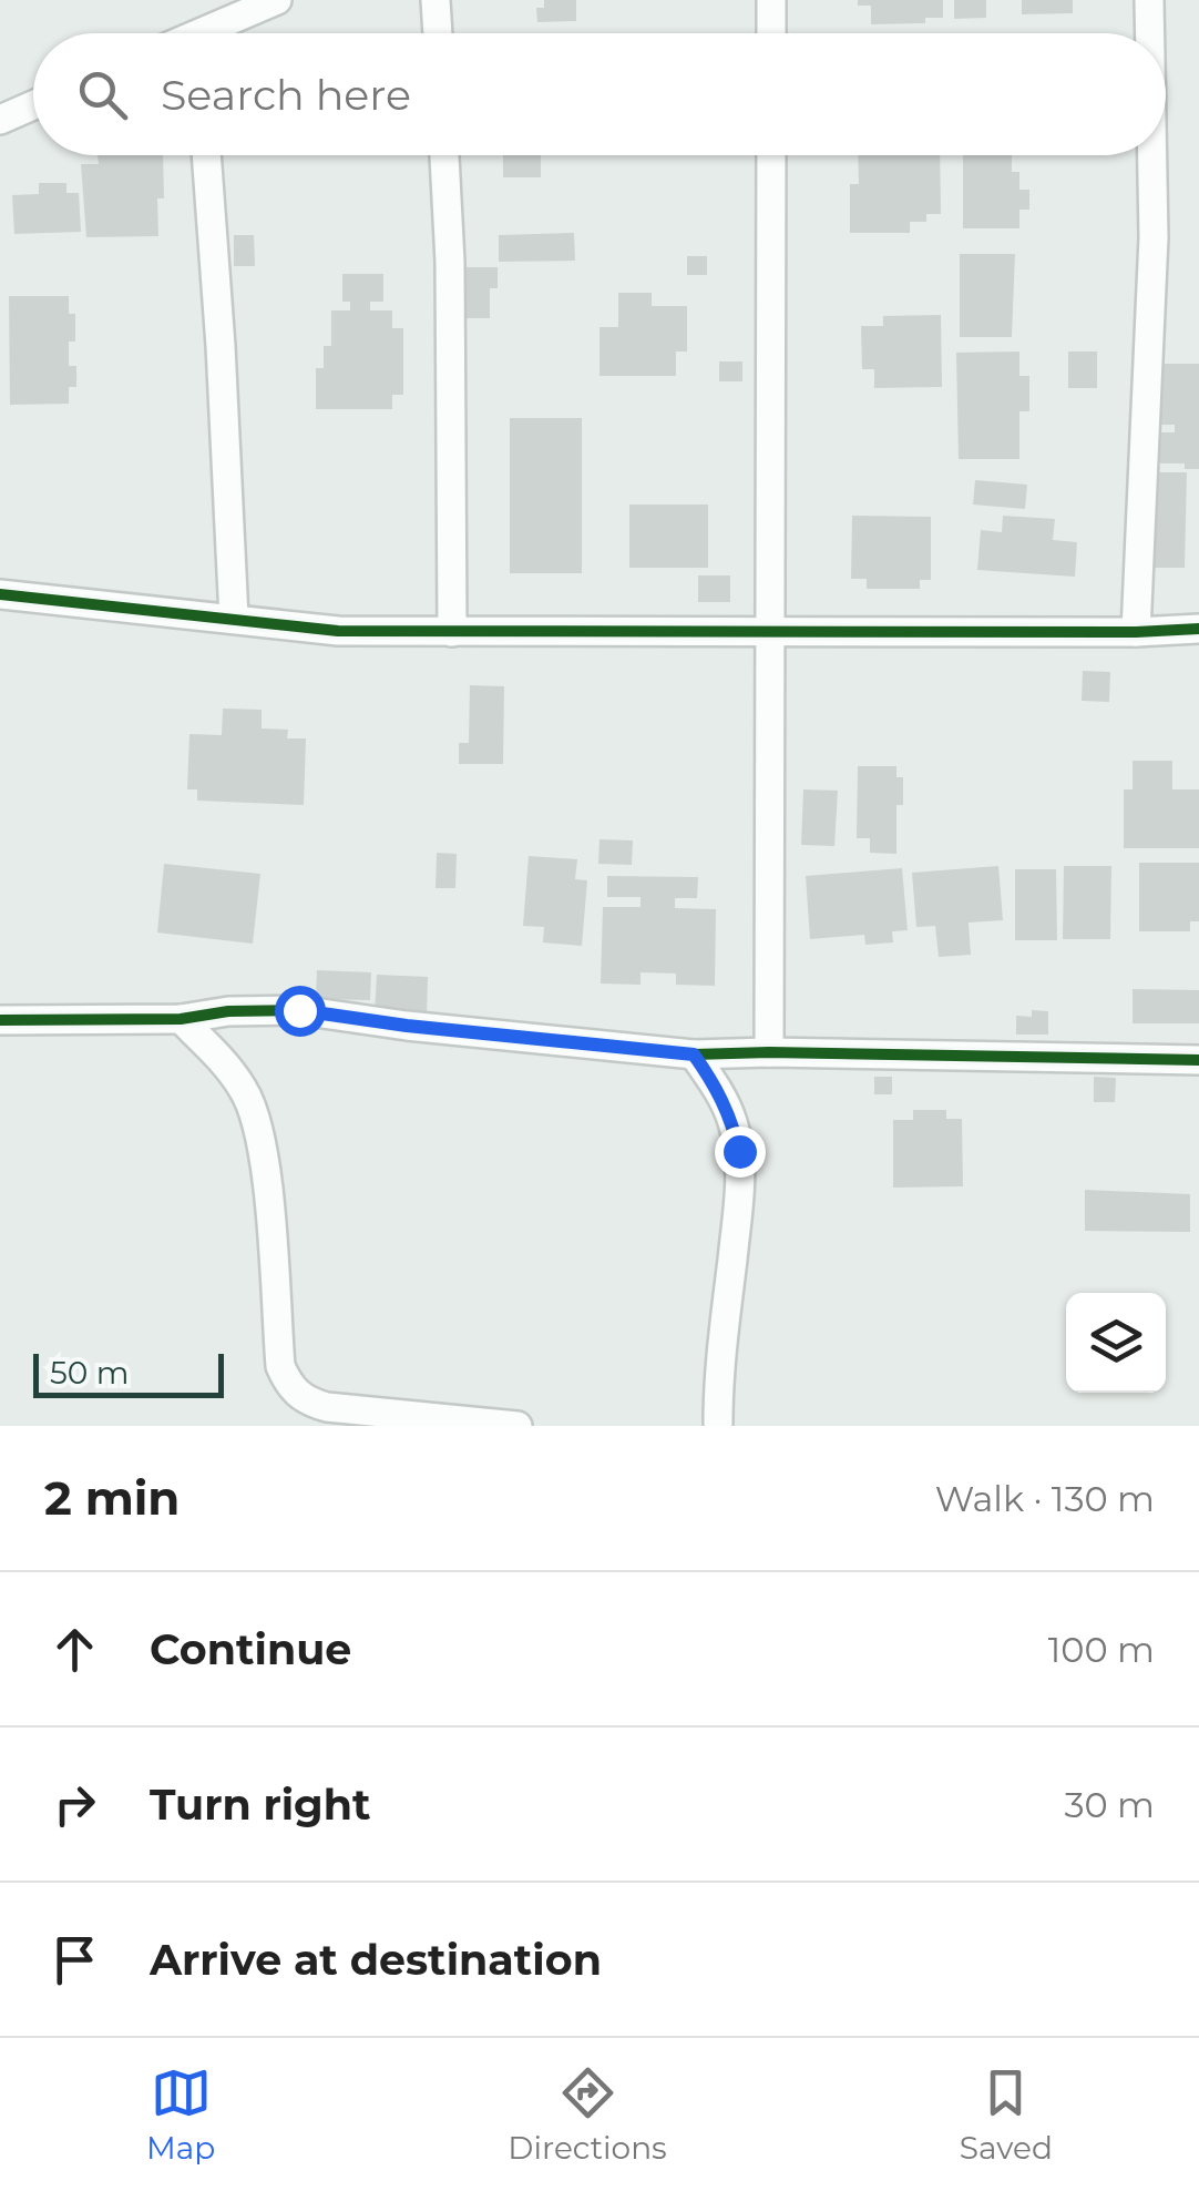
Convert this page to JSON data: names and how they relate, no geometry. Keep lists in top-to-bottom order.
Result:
{
  "scale_bar": "50 m",
  "page": {
    "search": "Search here",
    "scale": "50 m",
    "heading": ["2 min", "Walk · 130 m"],
    "list": [
      ["Continue", "100 m"],
      ["Turn right", "30 m"],
      "Arrive at destination"
    ],
    "nav": ["Map", "Directions", "Saved"]
  }
}
